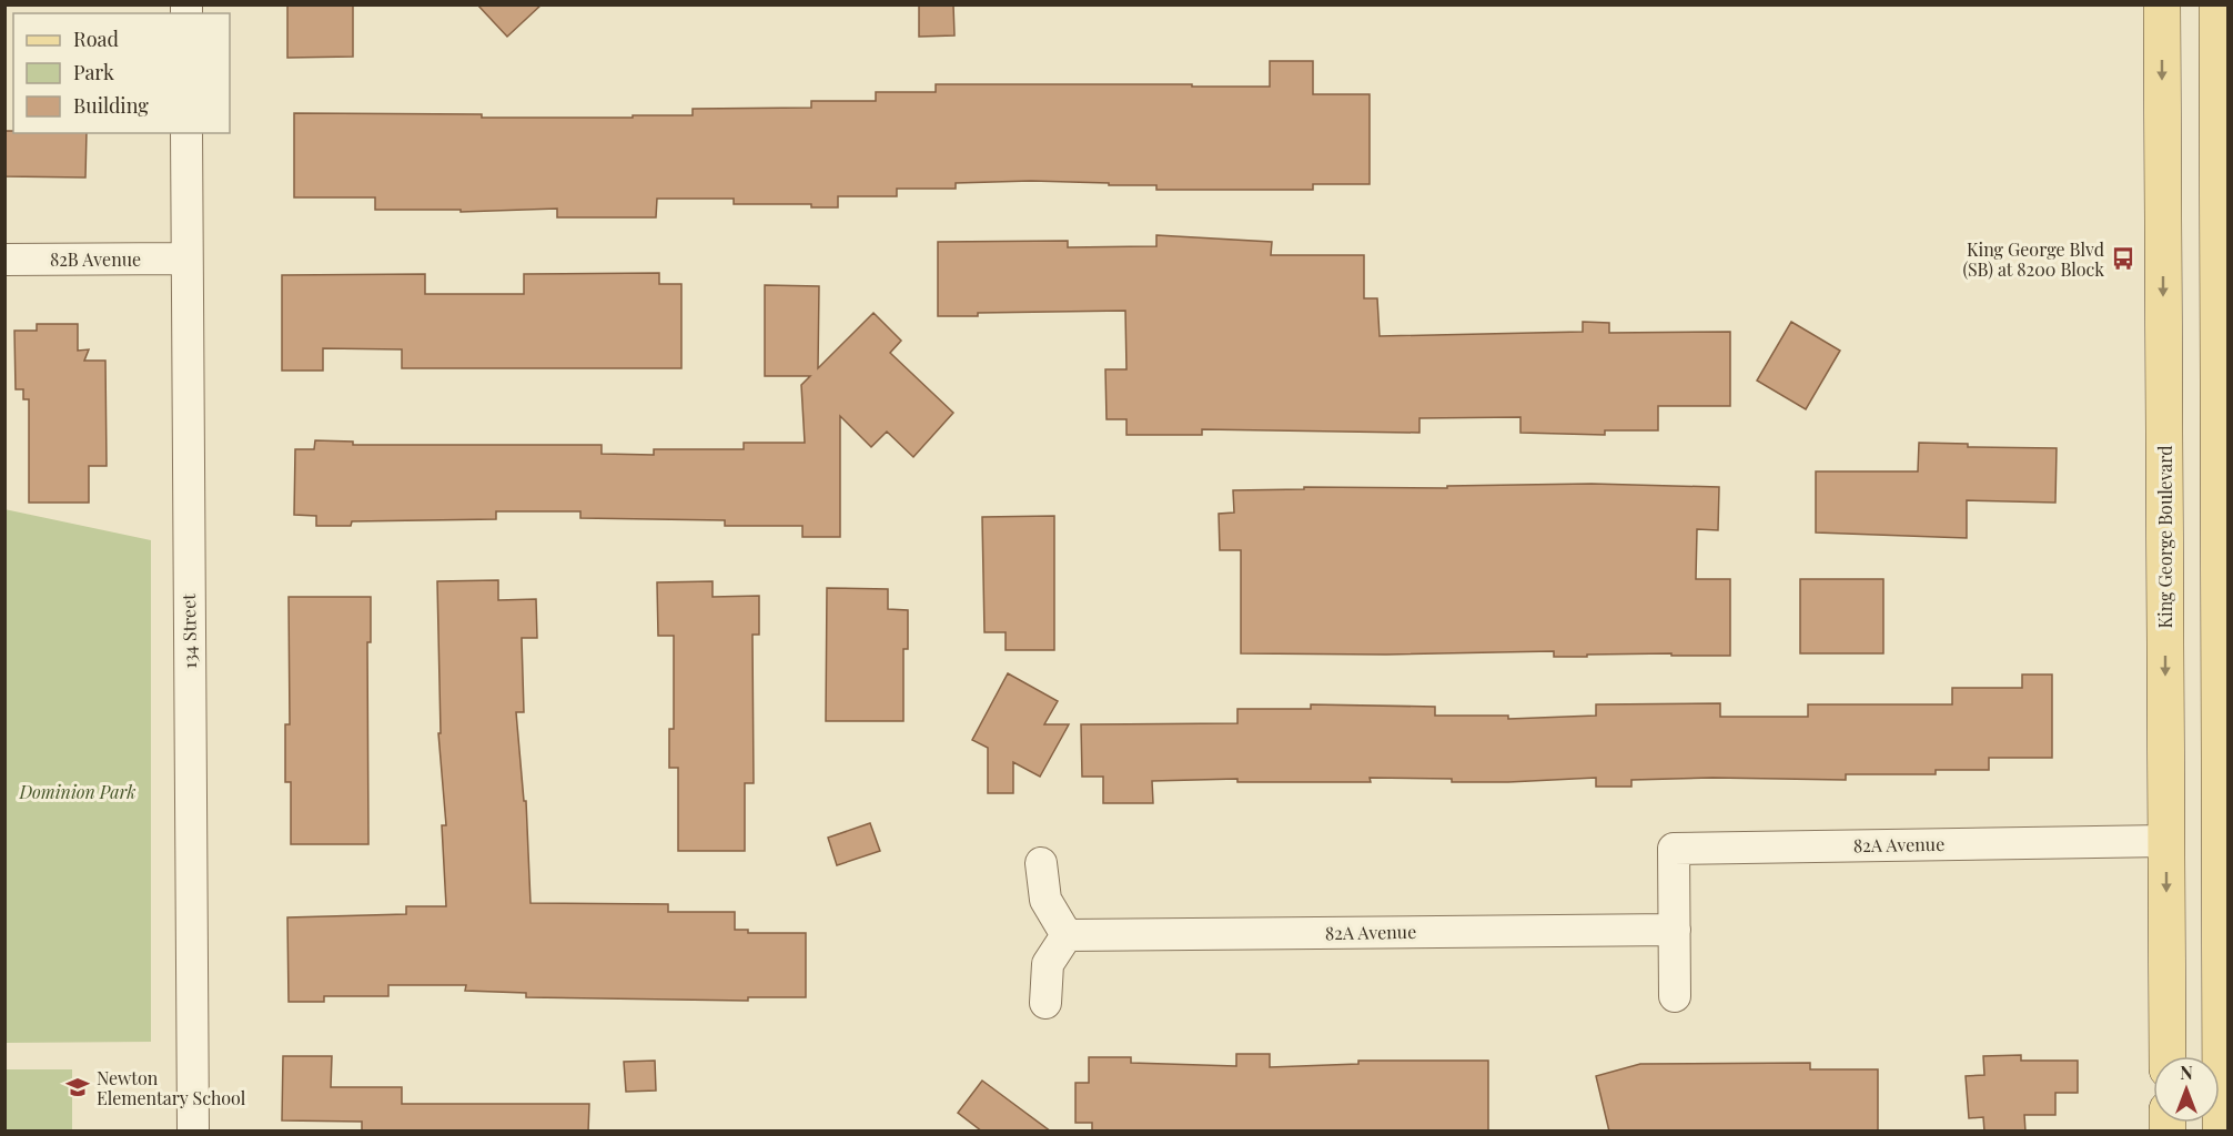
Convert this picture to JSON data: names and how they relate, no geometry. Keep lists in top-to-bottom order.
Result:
{
  "streets": {
    "main road": ["King George Boulevard"],
    "street": ["82B Avenue", "134 Street", "82A Avenue"]
  },
  "crossings": [
    ["82B Avenue", "134 Street"],
    ["King George Boulevard", "82A Avenue"]
  ],
  "parks": ["Dominion Park"],
  "places": {
    "bus stop": ["King George Blvd (SB) at 8200 Block"],
    "school or university": ["Newton Elementary School"]
  },
  "legend": ["Road", "Park", "Building"],
  "north": "top"
}
